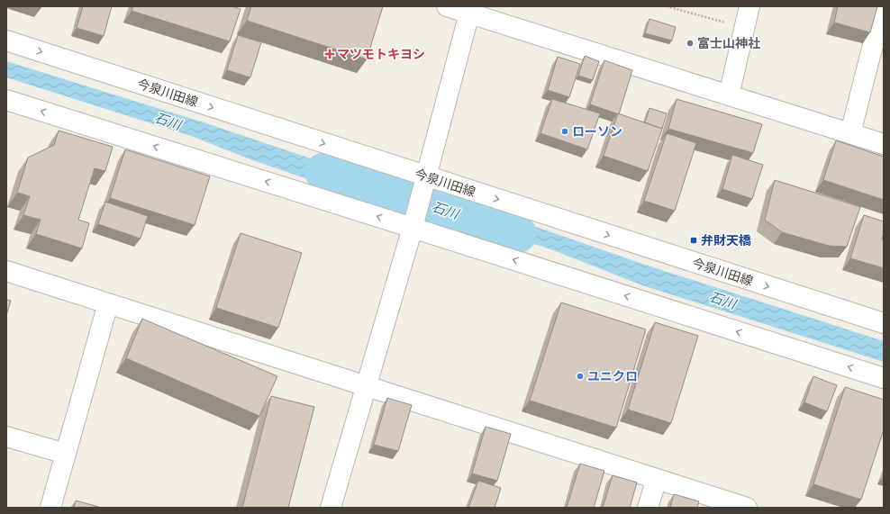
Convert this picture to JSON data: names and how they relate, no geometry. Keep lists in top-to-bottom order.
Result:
{
  "streets": {
    "street": ["今泉川田線"]
  },
  "water": ["石川"],
  "places": {
    "other": ["富士山神社", "ローソン", "ユニクロ"],
    "health": ["マツモトキヨシ"],
    "transit": ["弁財天橋"]
  }
}
